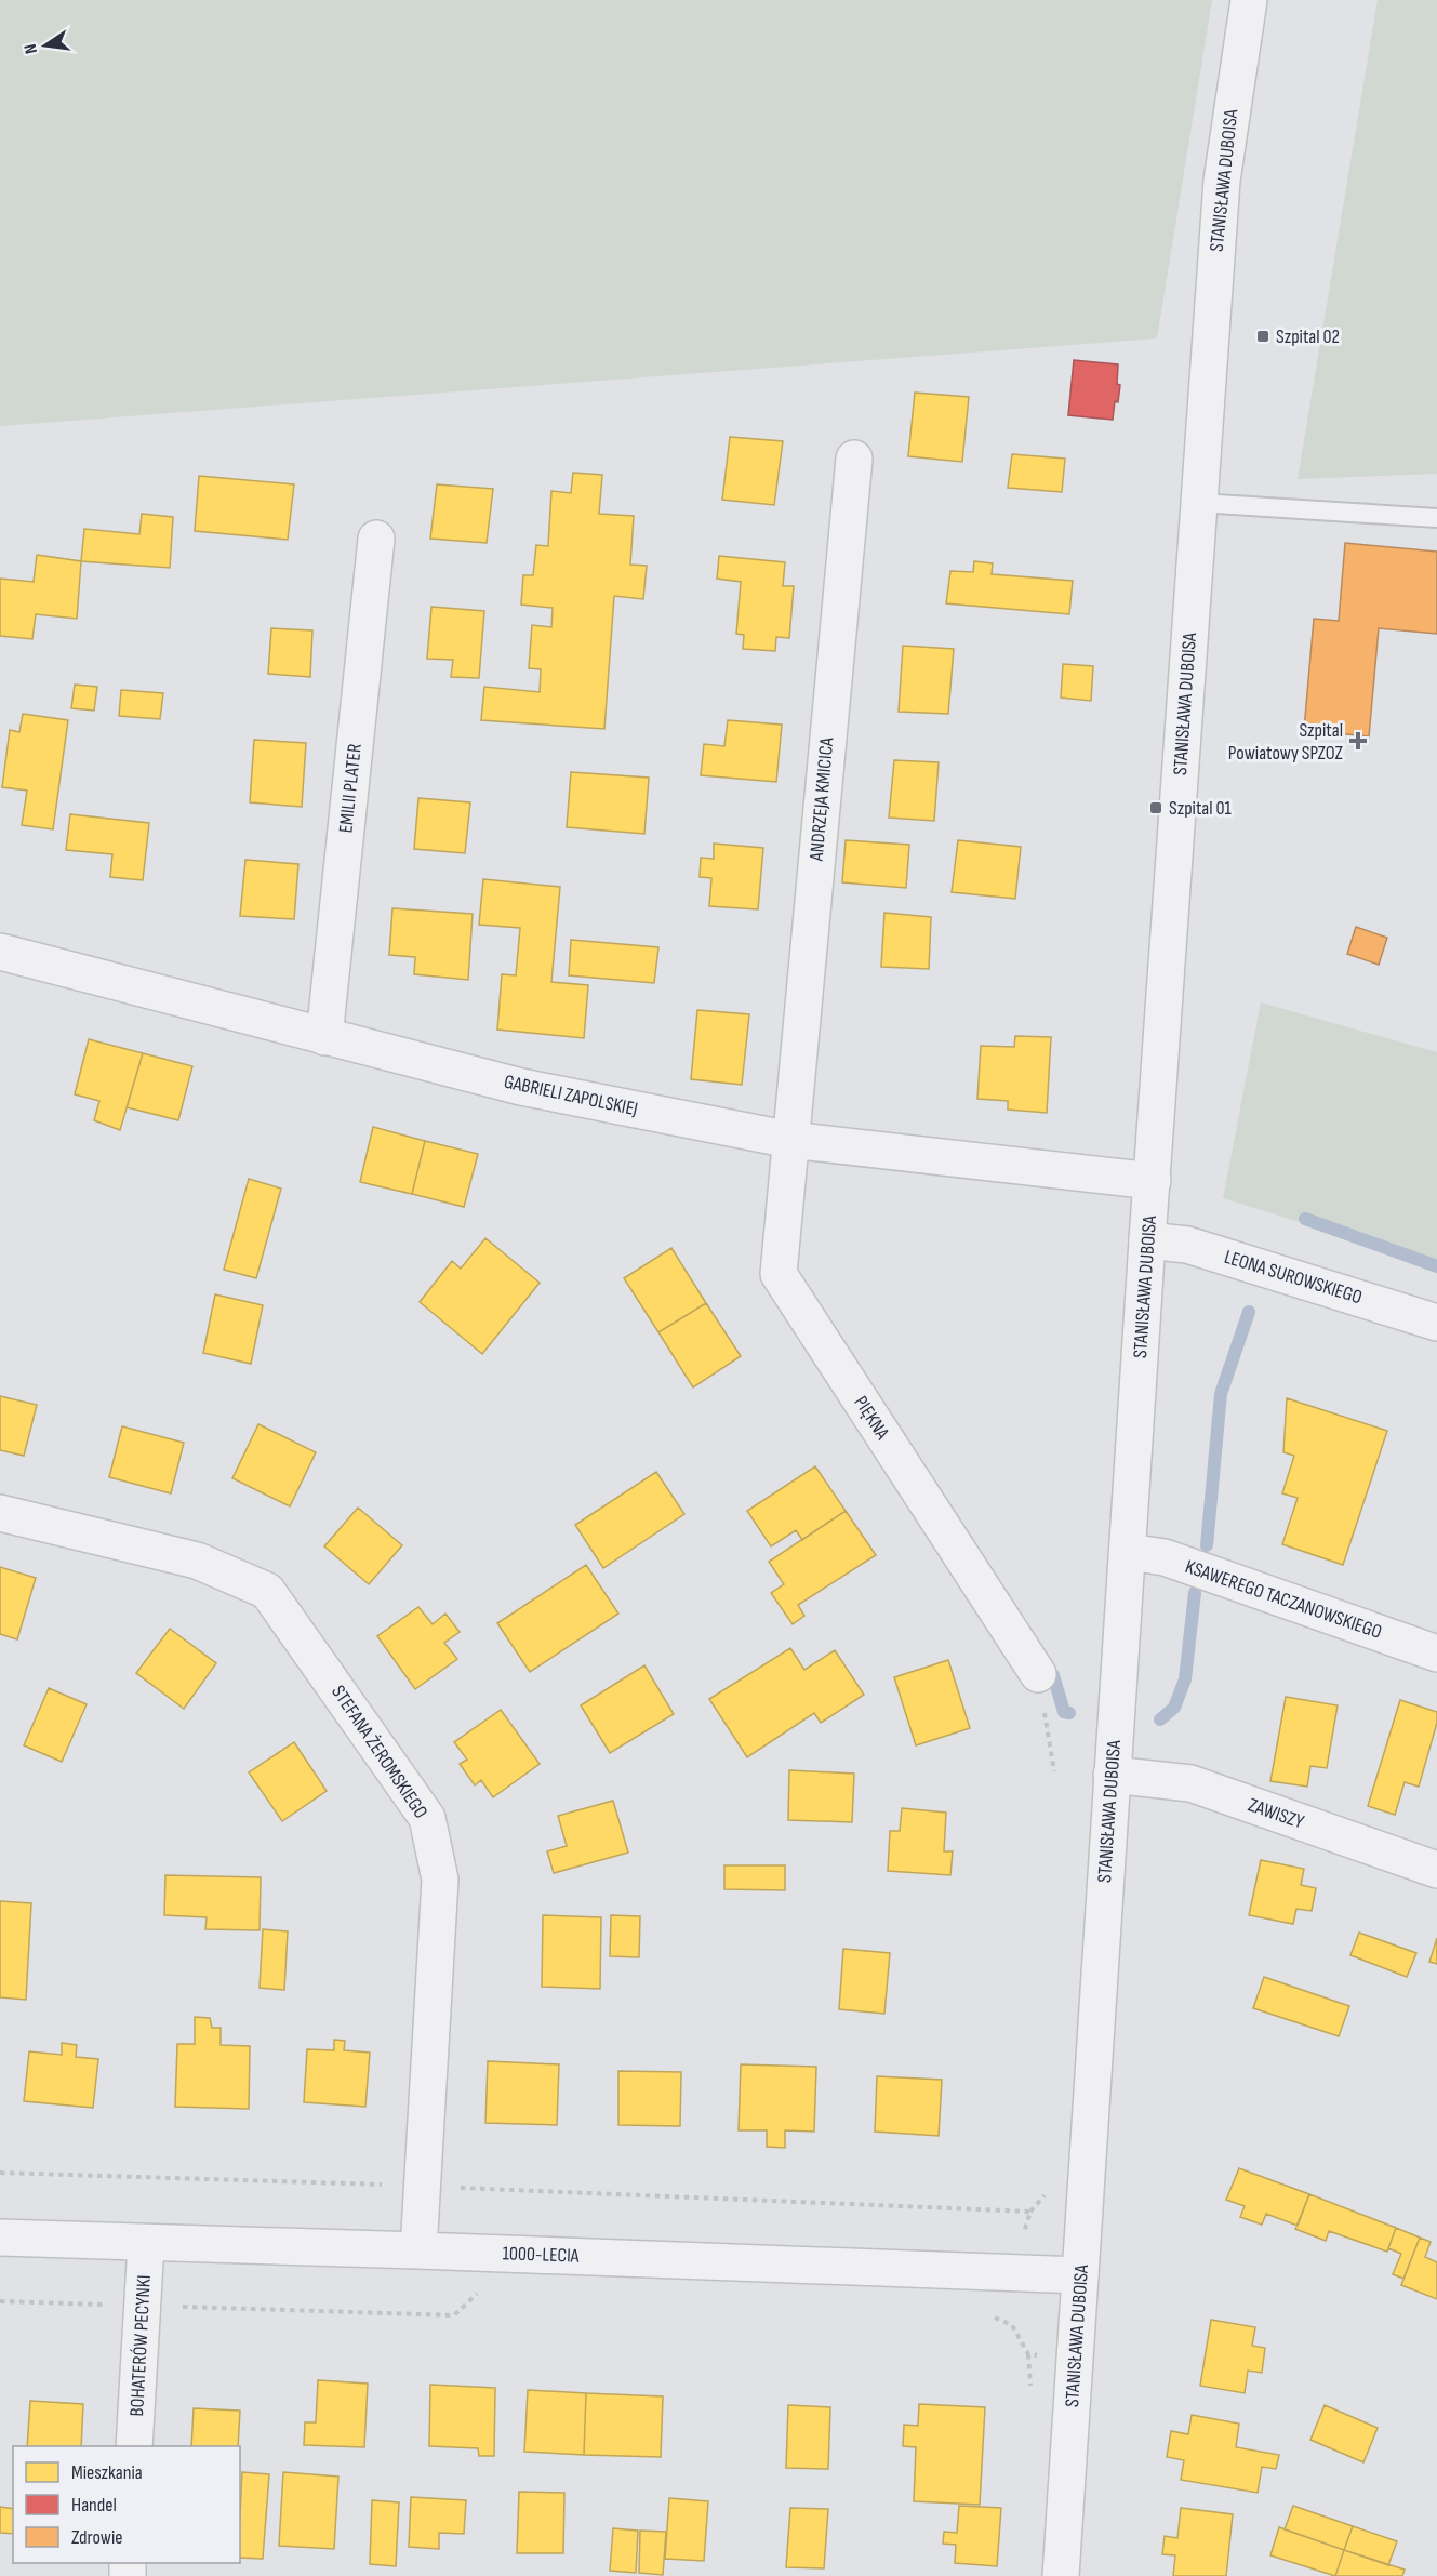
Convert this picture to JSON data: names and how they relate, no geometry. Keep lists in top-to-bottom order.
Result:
{
  "streets": {
    "street": [
      "STANISŁAWA DUBOISA",
      "EMILII PLATER",
      "ANDRZEJA KMICICA",
      "GABRIELI ZAPOLSKIEJ",
      "LEONA SUROWSKIEGO",
      "PIĘKNA",
      "KSAWEREGO TACZANOWSKIEGO",
      "STEFANA ŻEROMSKIEGO",
      "ZAWISZY",
      "1000-LECIA",
      "BOHATERÓW PECYNKI"
    ]
  },
  "crossings": [
    ["STANISŁAWA DUBOISA", "GABRIELI ZAPOLSKIEJ"],
    ["STANISŁAWA DUBOISA", "LEONA SUROWSKIEGO"],
    ["STANISŁAWA DUBOISA", "KSAWEREGO TACZANOWSKIEGO"],
    ["STANISŁAWA DUBOISA", "ZAWISZY"],
    ["STANISŁAWA DUBOISA", "1000-LECIA"],
    ["EMILII PLATER", "GABRIELI ZAPOLSKIEJ"],
    ["ANDRZEJA KMICICA", "GABRIELI ZAPOLSKIEJ"],
    ["ANDRZEJA KMICICA", "PIĘKNA"],
    ["GABRIELI ZAPOLSKIEJ", "PIĘKNA"],
    ["STEFANA ŻEROMSKIEGO", "1000-LECIA"],
    ["1000-LECIA", "BOHATERÓW PECYNKI"]
  ],
  "places": {
    "transit": ["Szpital 02", "Szpital 01"],
    "health": ["Szpital Powiatowy SPZOZ"]
  },
  "legend": ["Mieszkania", "Handel", "Zdrowie"],
  "north": "left"
}
